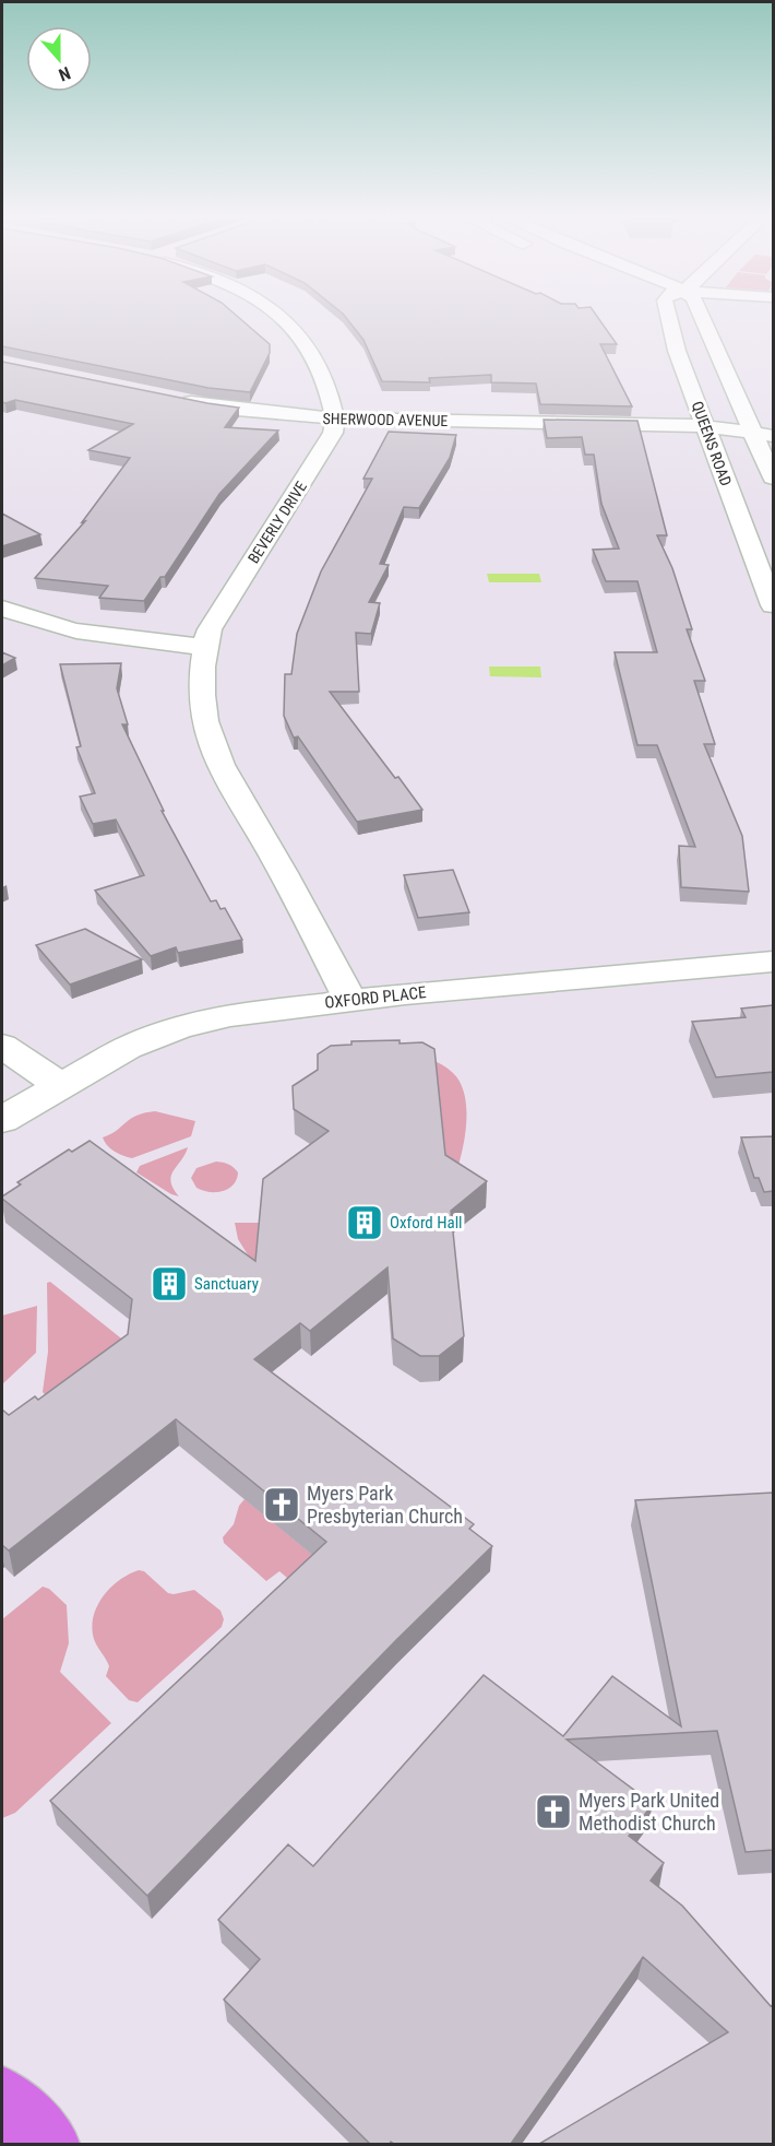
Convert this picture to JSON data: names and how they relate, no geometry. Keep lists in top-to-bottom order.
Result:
{
  "streets": {
    "street": [
      "SHERWOOD AVENUE",
      "QUEENS ROAD",
      "BEVERLY DRIVE",
      "OXFORD PLACE"
    ]
  },
  "crossings": [
    ["SHERWOOD AVENUE", "QUEENS ROAD"],
    ["SHERWOOD AVENUE", "BEVERLY DRIVE"],
    ["BEVERLY DRIVE", "OXFORD PLACE"]
  ],
  "places": {
    "building": ["Oxford Hall", "Sanctuary"],
    "church": ["Myers Park Presbyterian Church", "Myers Park United Methodist Church"]
  },
  "north": "bottom"
}
